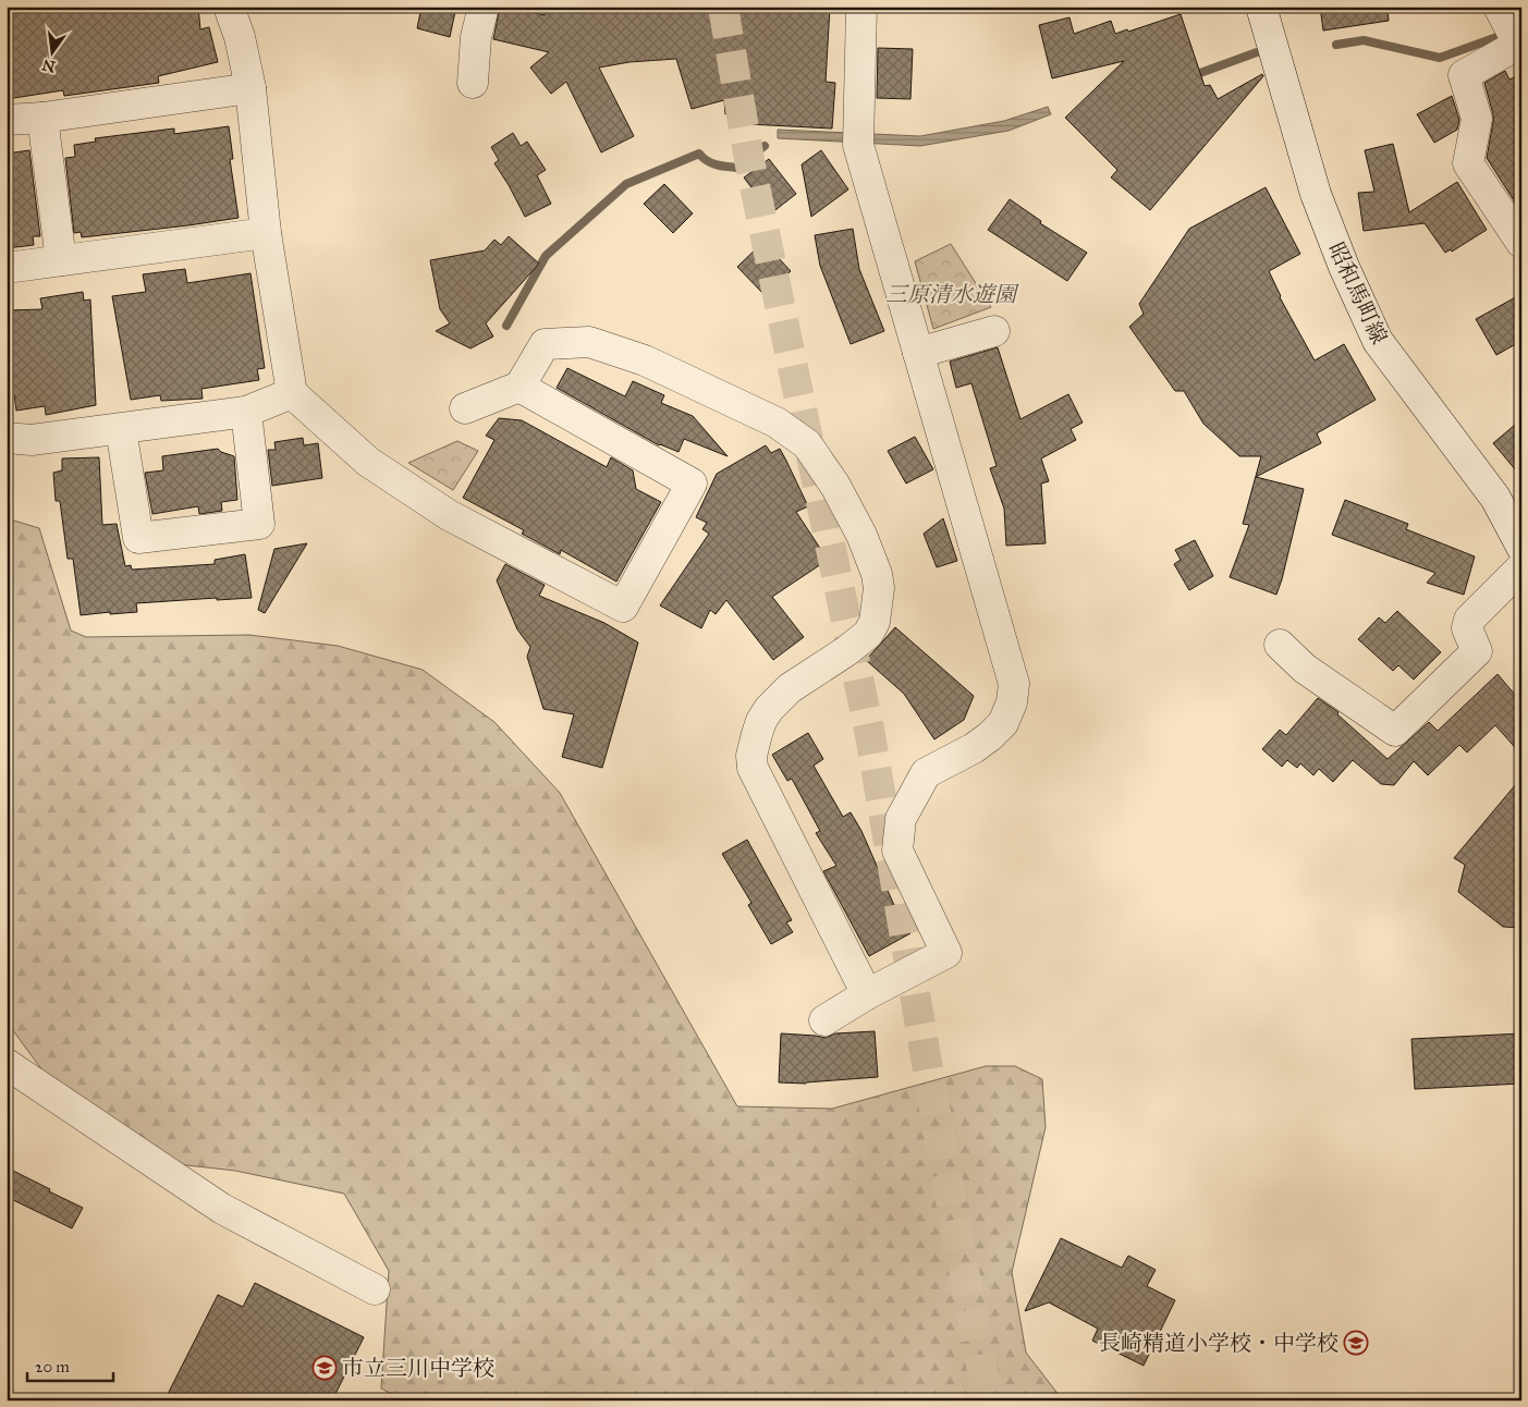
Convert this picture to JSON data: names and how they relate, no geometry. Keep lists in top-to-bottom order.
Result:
{
  "streets": {
    "street": ["昭和馬町線"]
  },
  "parks": ["三原清水遊園"],
  "places": {
    "school or university": ["長崎精道小学校・中学校", "市立三川中学校"]
  },
  "scale_bar": "20 m",
  "north": "bottom"
}
